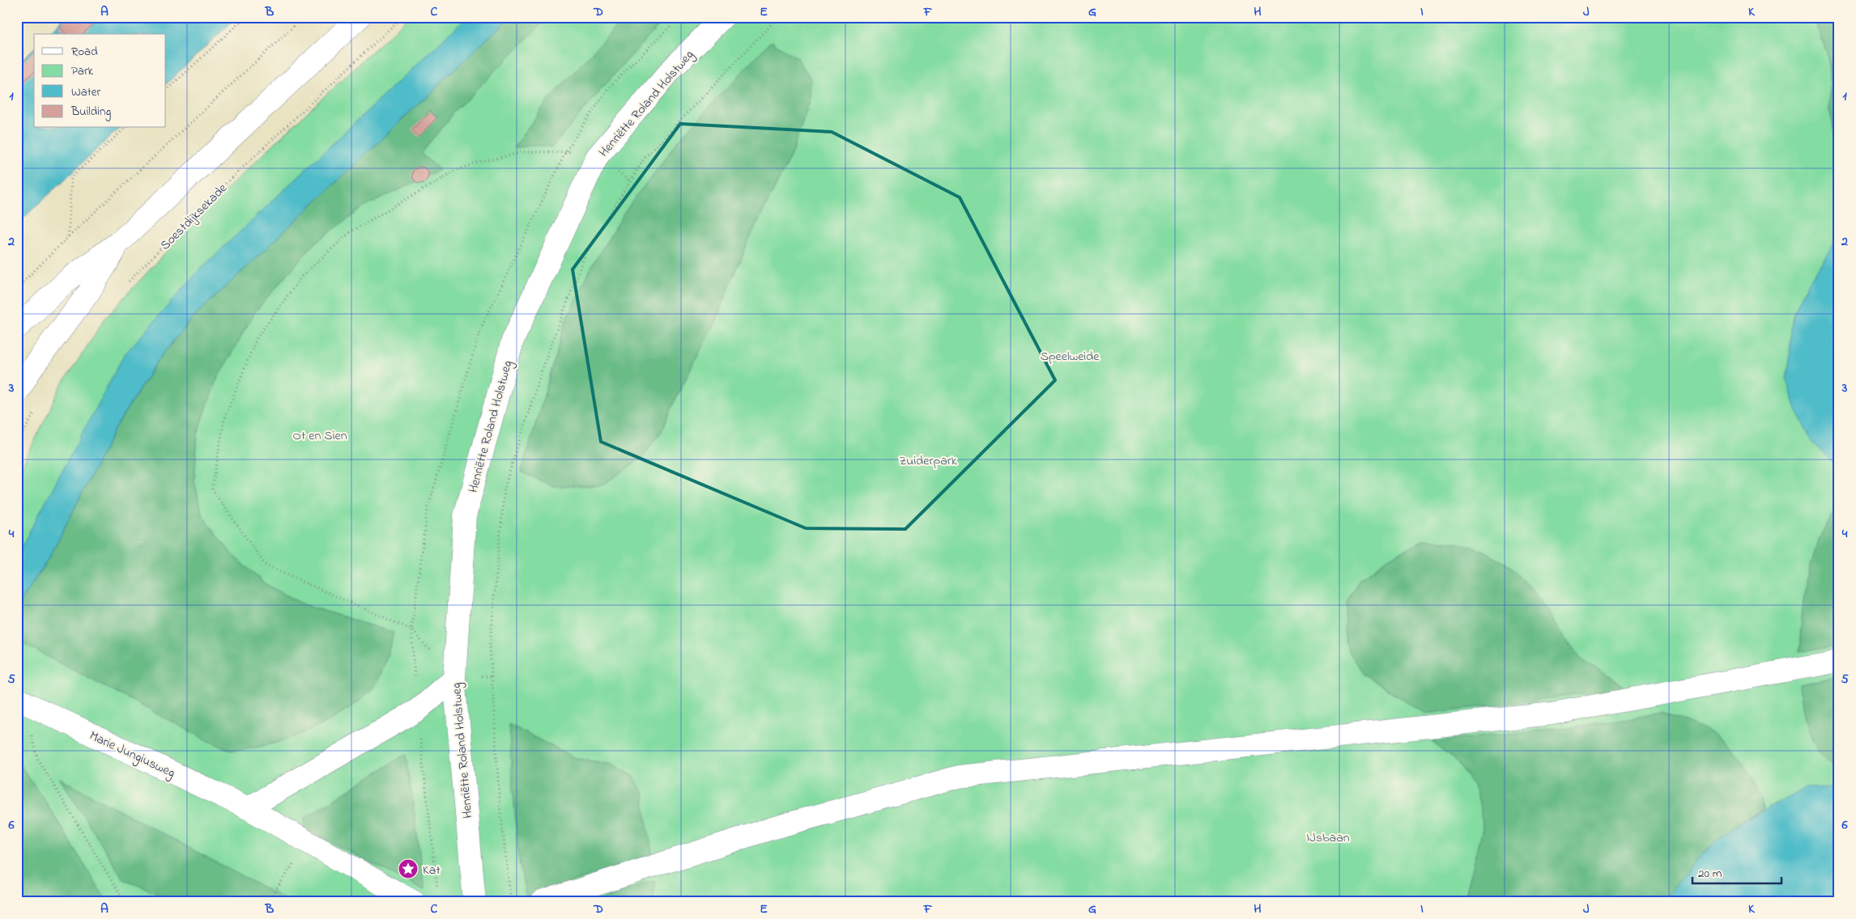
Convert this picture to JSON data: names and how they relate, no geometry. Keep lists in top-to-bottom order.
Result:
{
  "streets": {
    "street": ["Henriëtte Roland Holstweg", "Marie Jungiusweg"],
    "path": ["Soestdijksekade"]
  },
  "parks": [
    "Speelweide",
    "Ot en Sien",
    "Zuiderpark",
    "IJsbaan"
  ],
  "places": {
    "place": ["Kat"]
  },
  "legend": [
    "Road",
    "Park",
    "Water",
    "Building"
  ],
  "scale_bar": "20 m",
  "grid": {
    "columns": [
      "A",
      "B",
      "C",
      "D",
      "E",
      "F",
      "G",
      "H",
      "I",
      "J",
      "K"
    ],
    "rows": [
      "1",
      "2",
      "3",
      "4",
      "5",
      "6"
    ]
  }
}
